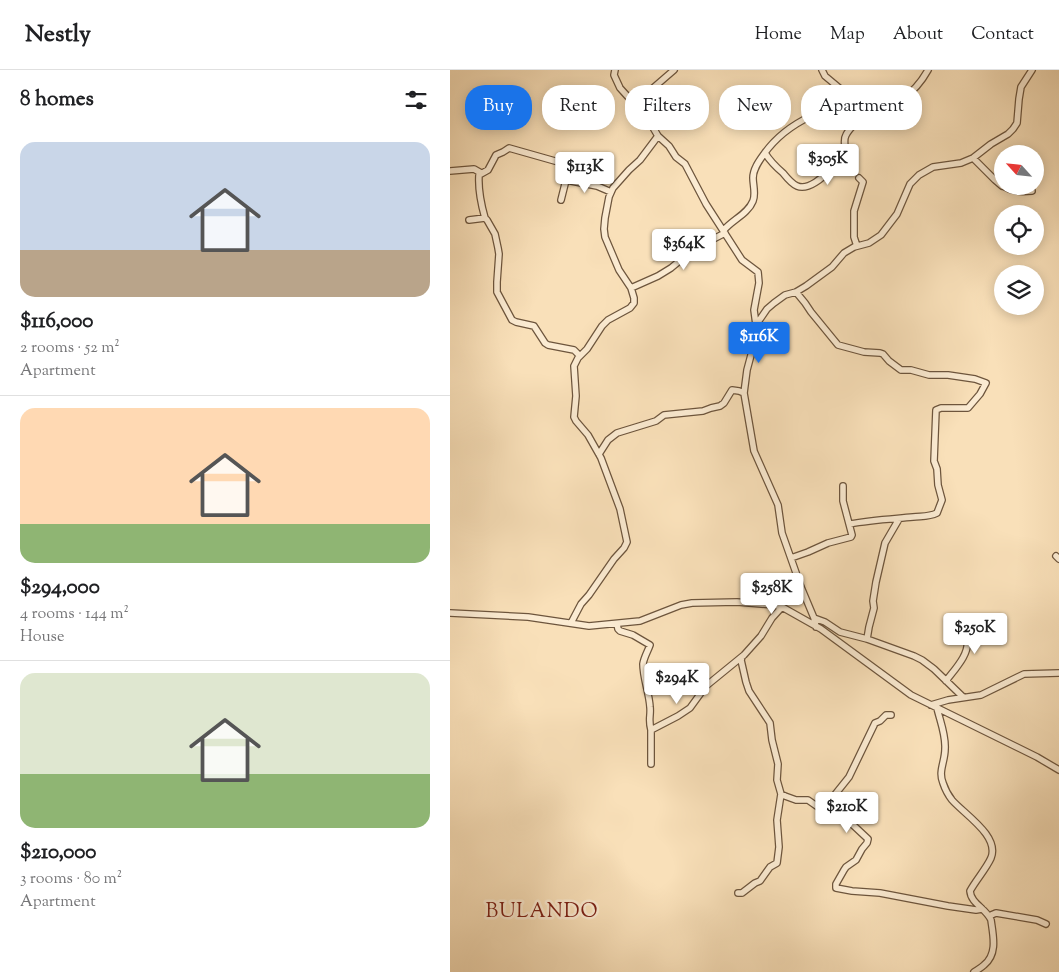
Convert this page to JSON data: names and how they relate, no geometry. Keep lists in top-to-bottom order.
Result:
{
  "districts": ["BULANDO"],
  "north": "top left",
  "page": {
    "header": "Nestly",
    "nav": [
      "Home",
      "Map",
      "About",
      "Contact"
    ],
    "heading": "8 homes",
    "chip": [
      "Buy",
      "Rent",
      "Filters",
      "New",
      "Apartment"
    ],
    "list": [
      {
        "name": "$116,000",
        "note": "2 rooms · 52 m² · Apartment"
      },
      {
        "name": "$294,000",
        "note": "4 rooms · 144 m² · House"
      },
      {
        "name": "$210,000",
        "note": "3 rooms · 80 m² · Apartment"
      }
    ],
    "price": [
      "$305K",
      "$113K",
      "$364K",
      "$116K",
      "$258K",
      "$250K",
      "$294K",
      "$210K"
    ]
  }
}
